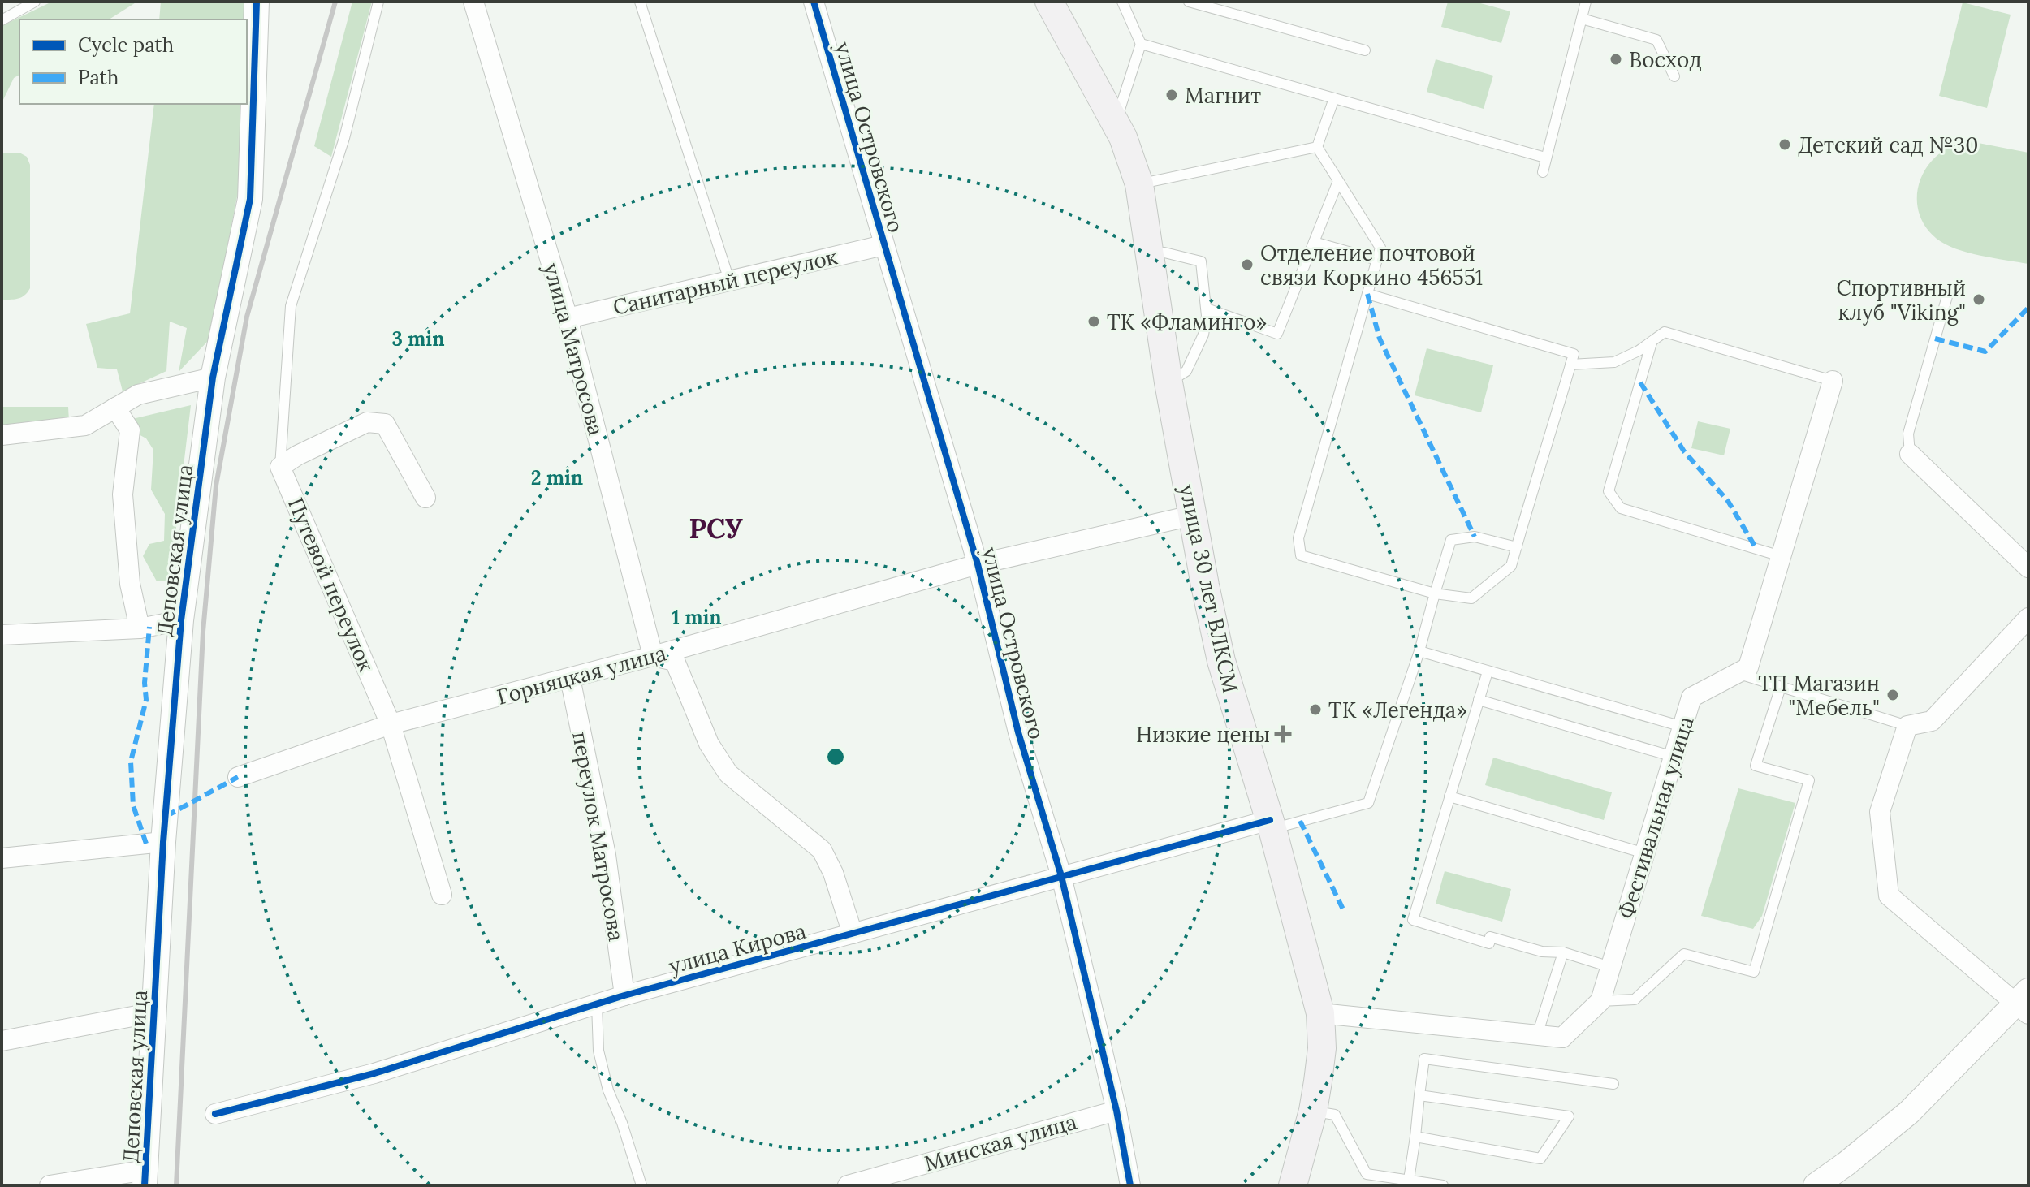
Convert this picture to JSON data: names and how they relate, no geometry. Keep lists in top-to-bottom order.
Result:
{
  "streets": {
    "main road": ["улица 30 лет ВЛКСМ"],
    "street": [
      "улица Островского",
      "Санитарный переулок",
      "улица Матросова",
      "Деповская улица",
      "Путевой переулок",
      "Горняцкая улица",
      "Фестивальная улица",
      "переулок Матросова",
      "улица Кирова",
      "Минская улица"
    ]
  },
  "crossings": [
    ["улица Островского", "Санитарный переулок"],
    ["улица Островского", "Горняцкая улица"],
    ["улица Островского", "улица Кирова"],
    ["улица Островского", "Минская улица"],
    ["Санитарный переулок", "улица Матросова"],
    ["улица Матросова", "Горняцкая улица"],
    ["Путевой переулок", "Горняцкая улица"],
    ["улица 30 лет ВЛКСМ", "Горняцкая улица"],
    ["улица 30 лет ВЛКСМ", "улица Кирова"],
    ["Горняцкая улица", "переулок Матросова"],
    ["переулок Матросова", "улица Кирова"]
  ],
  "districts": ["РСУ"],
  "places": {
    "other": [
      "Восход",
      "Магнит",
      "Детский сад №30",
      "Отделение почтовой связи Коркино 456551",
      "Спортивный клуб \"Viking\"",
      "ТК «Фламинго»",
      "ТП Магазин \"Мебель\"",
      "ТК «Легенда»"
    ],
    "health": ["Низкие цены"]
  },
  "legend": ["Cycle path", "Path"],
  "rings": ["3 min", "2 min", "1 min"]
}
